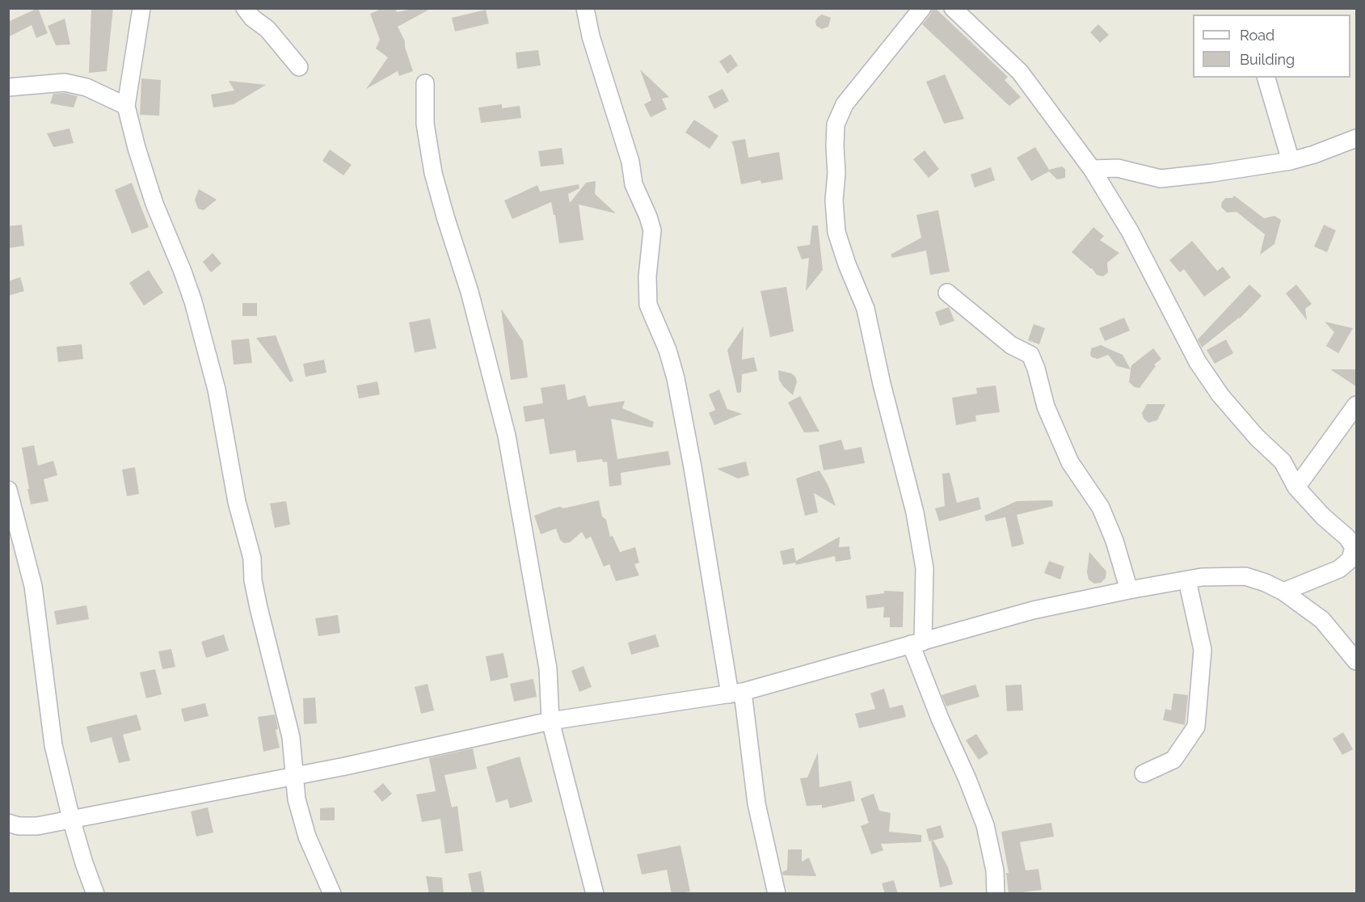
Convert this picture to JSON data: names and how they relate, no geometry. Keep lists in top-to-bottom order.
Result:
{
  "legend": ["Road", "Building"]
}
